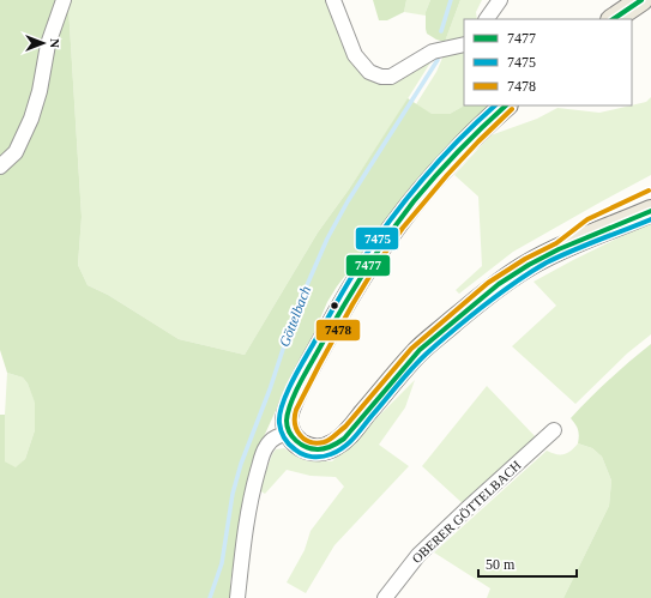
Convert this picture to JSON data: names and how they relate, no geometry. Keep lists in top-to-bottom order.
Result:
{
  "streets": {
    "street": ["OBERER GÖTTELBACH"]
  },
  "water": ["Göttelbach"],
  "lines": ["transit line 7477", "transit line 7475", "transit line 7478"],
  "legend": ["7477", "7475", "7478"],
  "scale_bar": "50 m",
  "north": "right"
}
